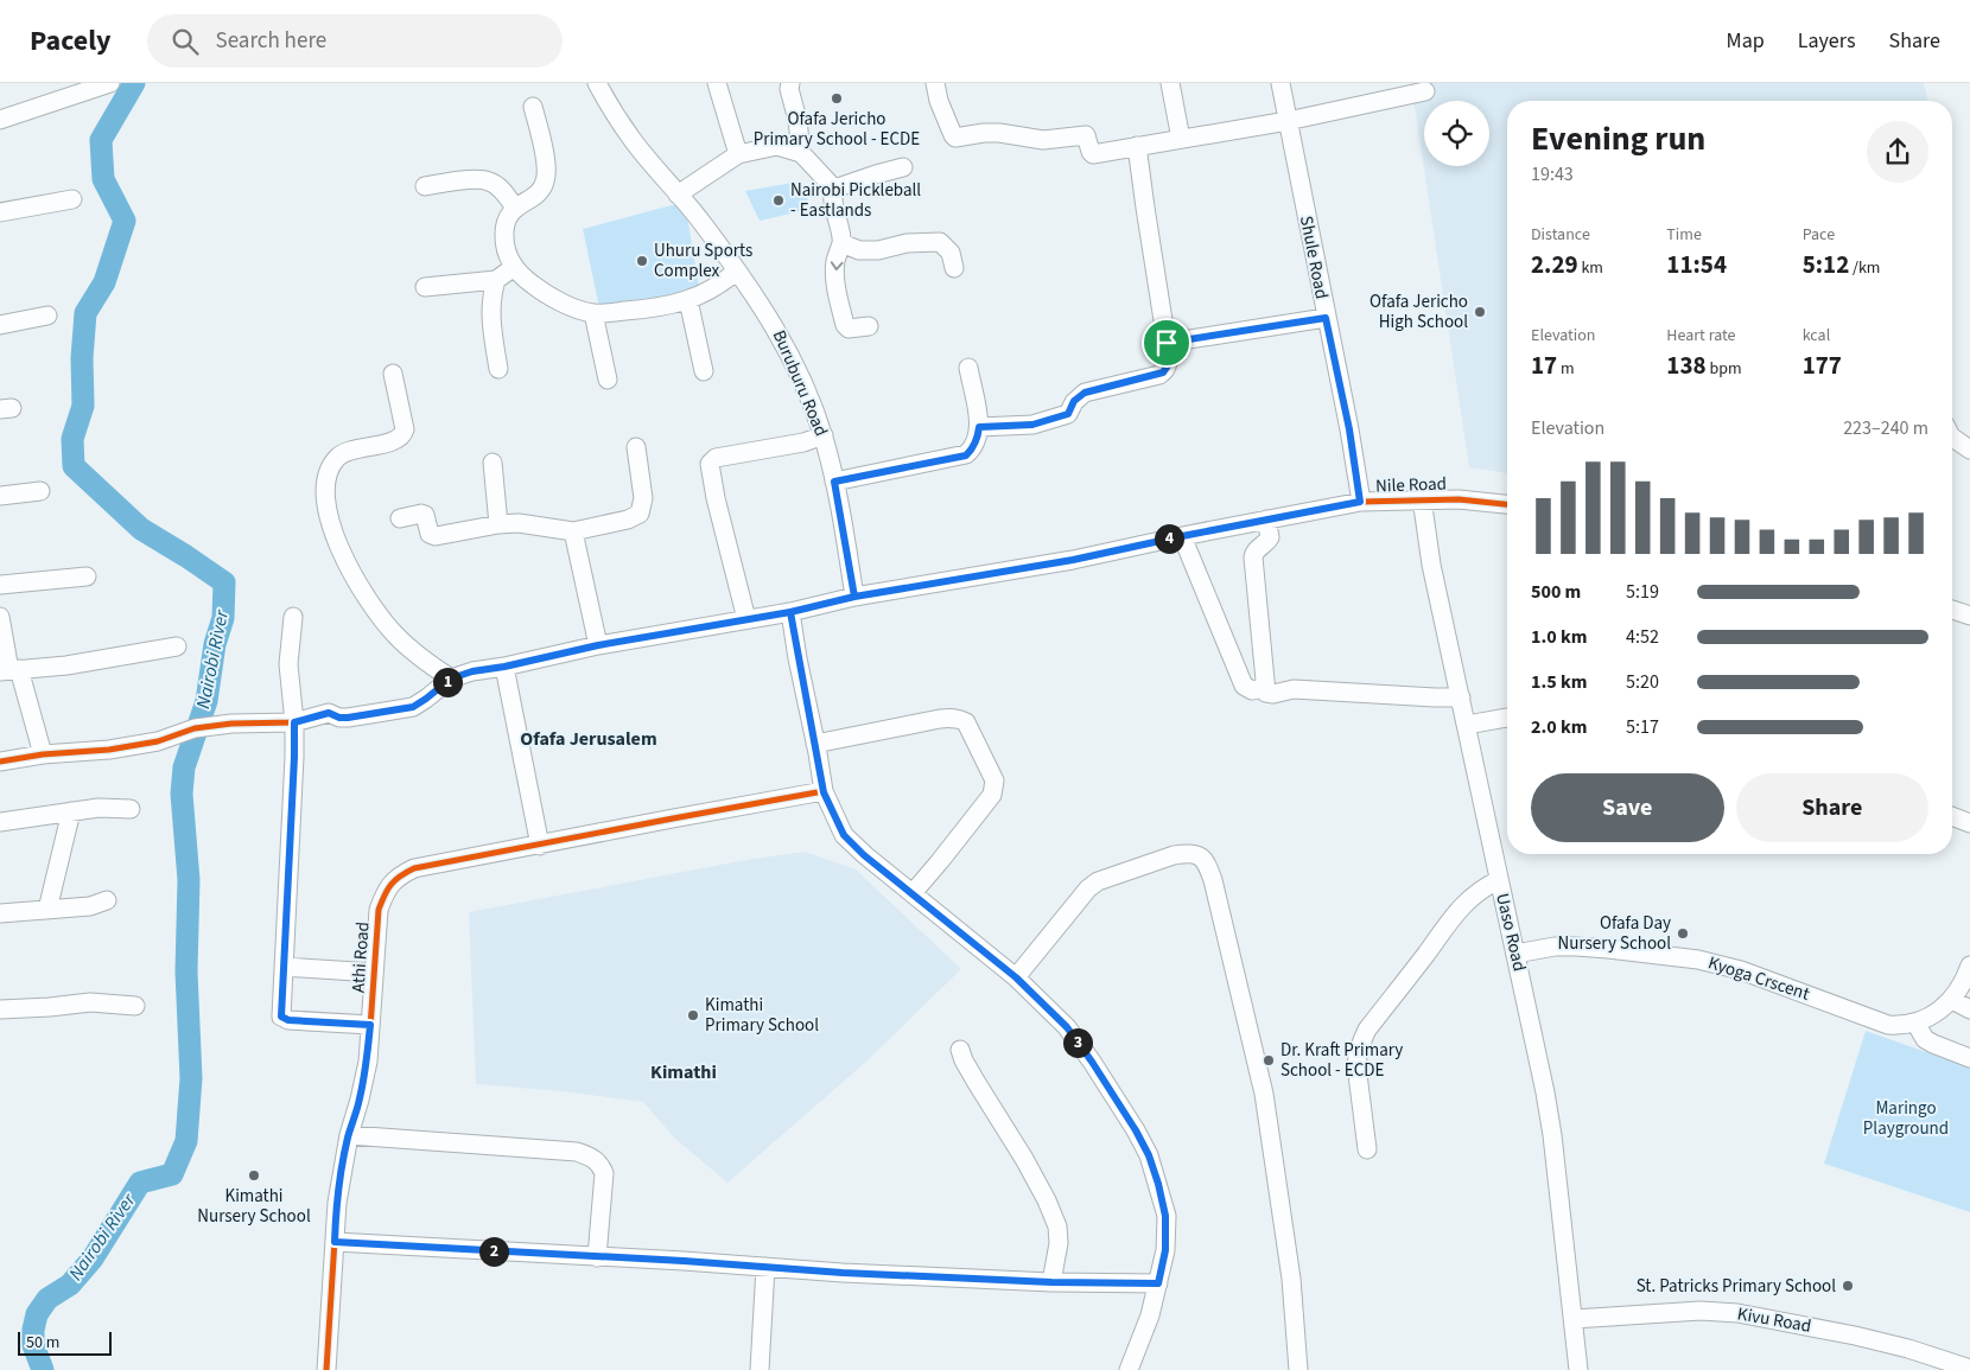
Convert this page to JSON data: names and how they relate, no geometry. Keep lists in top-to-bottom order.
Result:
{
  "streets": {
    "street": [
      "Shule Road",
      "Buruburu Road",
      "Nile Road",
      "Uaso Road",
      "Athi Road",
      "Kyoga Crscent",
      "Kivu Road"
    ]
  },
  "crossings": [
    ["Shule Road", "Nile Road"],
    ["Buruburu Road", "Nile Road"],
    ["Nile Road", "Uaso Road"],
    ["Uaso Road", "Kyoga Crscent"],
    ["Uaso Road", "Kivu Road"]
  ],
  "districts": ["Ofafa Jerusalem", "Kimathi"],
  "water": ["Nairobi River"],
  "parks": ["Maringo Playground"],
  "places": [
    "Ofafa Jericho Primary School - ECDE",
    "Nairobi Pickleball - Eastlands",
    "Uhuru Sports Complex",
    "Ofafa Jericho High School",
    "Ofafa Day Nursery School",
    "Kimathi Primary School",
    "Dr. Kraft Primary School - ECDE",
    "Kimathi Nursery School",
    "St. Patricks Primary School"
  ],
  "scale_bar": "50 m",
  "page": {
    "header": "Pacely",
    "search": "Search here",
    "nav": ["Map", "Layers", "Share"],
    "heading": ["Evening run", "19:43"],
    "stats": [
      ["Distance", "2.29 km"],
      ["Time", "11:54"],
      ["Pace", "5:12 /km"],
      ["Elevation", "17 m"],
      ["Heart rate", "138 bpm"],
      ["kcal", "177"]
    ],
    "chart": ["Elevation", "223–240 m"],
    "pins": [
      "4",
      "1",
      "3",
      "2"
    ],
    "list": [
      {
        "name": "500 m",
        "note": "5:19"
      },
      {
        "name": "1.0 km",
        "note": "4:52"
      },
      {
        "name": "1.5 km",
        "note": "5:20"
      },
      {
        "name": "2.0 km",
        "note": "5:17"
      }
    ],
    "buttons": ["Save", "Share"],
    "scale": "50 m"
  }
}
